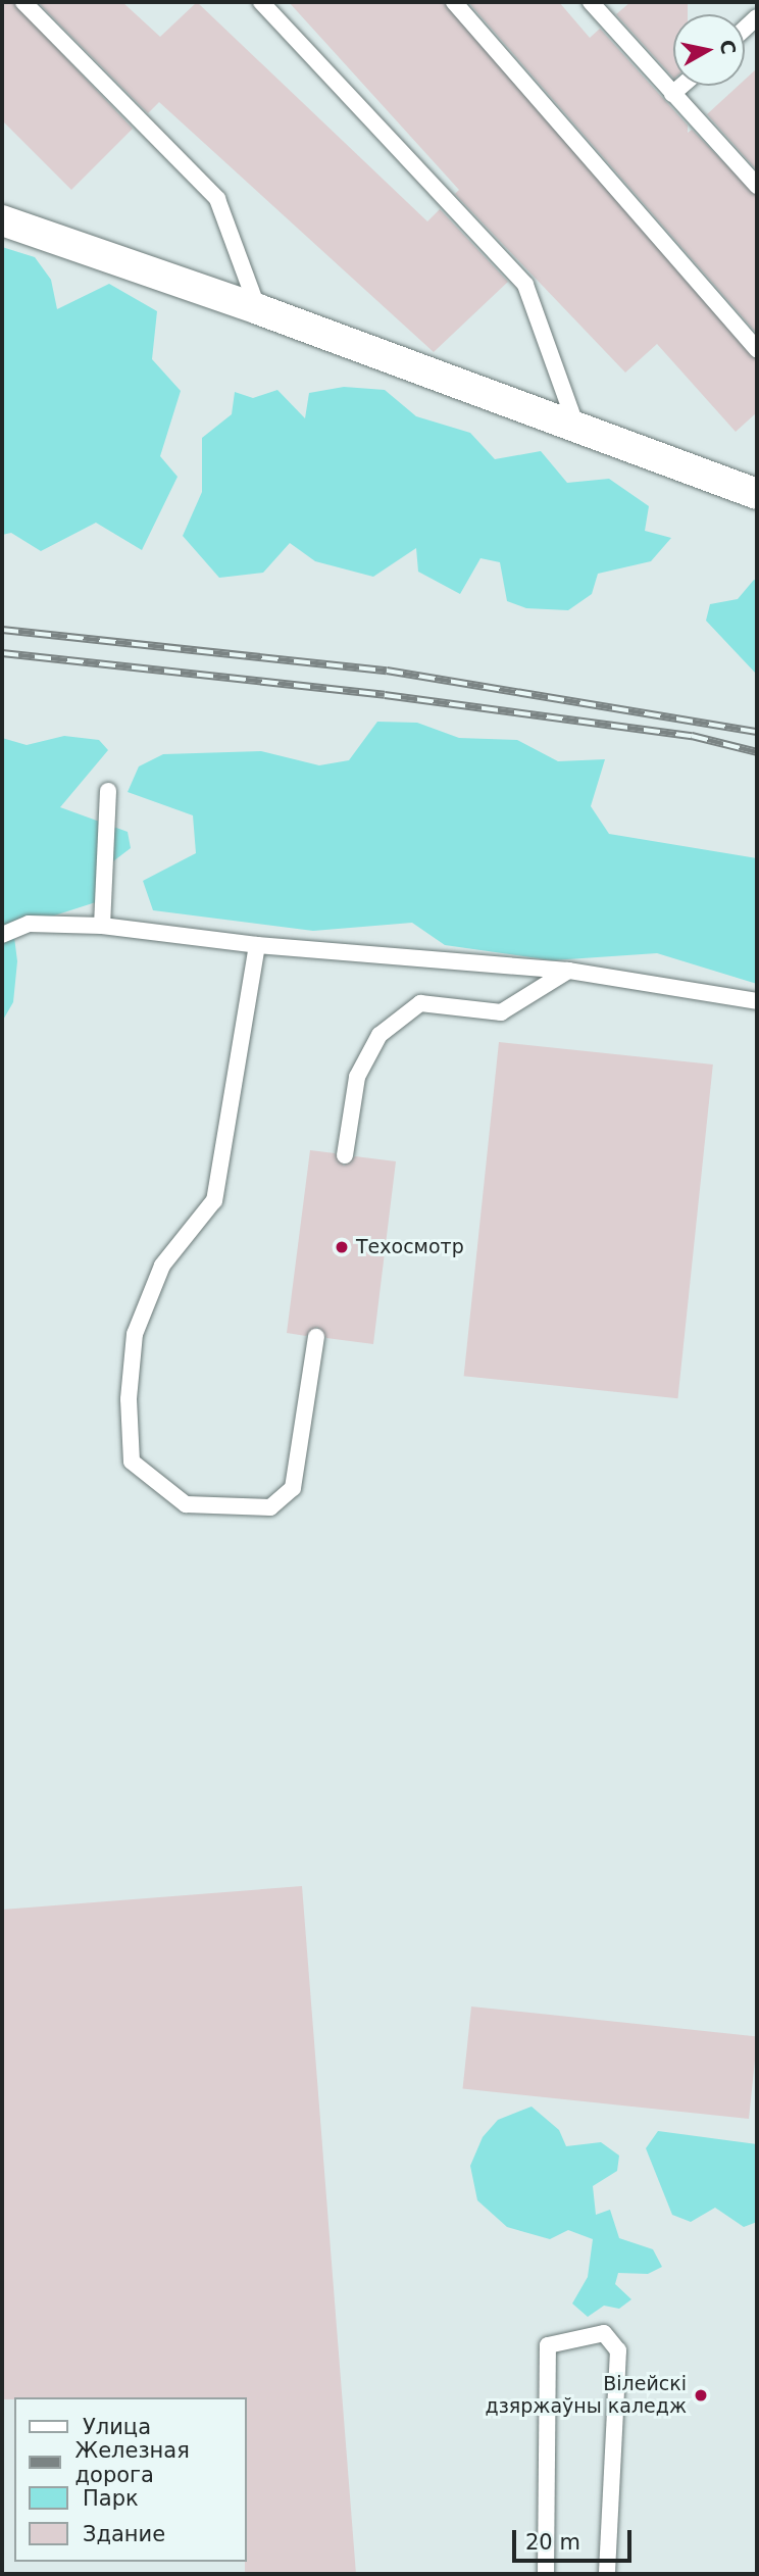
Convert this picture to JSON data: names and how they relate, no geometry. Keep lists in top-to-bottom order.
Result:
{
  "places": ["Техосмотр", "Вілейскі дзяржаўны каледж"],
  "legend": [
    "Улица",
    "Железная дорога",
    "Парк",
    "Здание"
  ],
  "scale_bar": "20 m",
  "north": "right"
}
